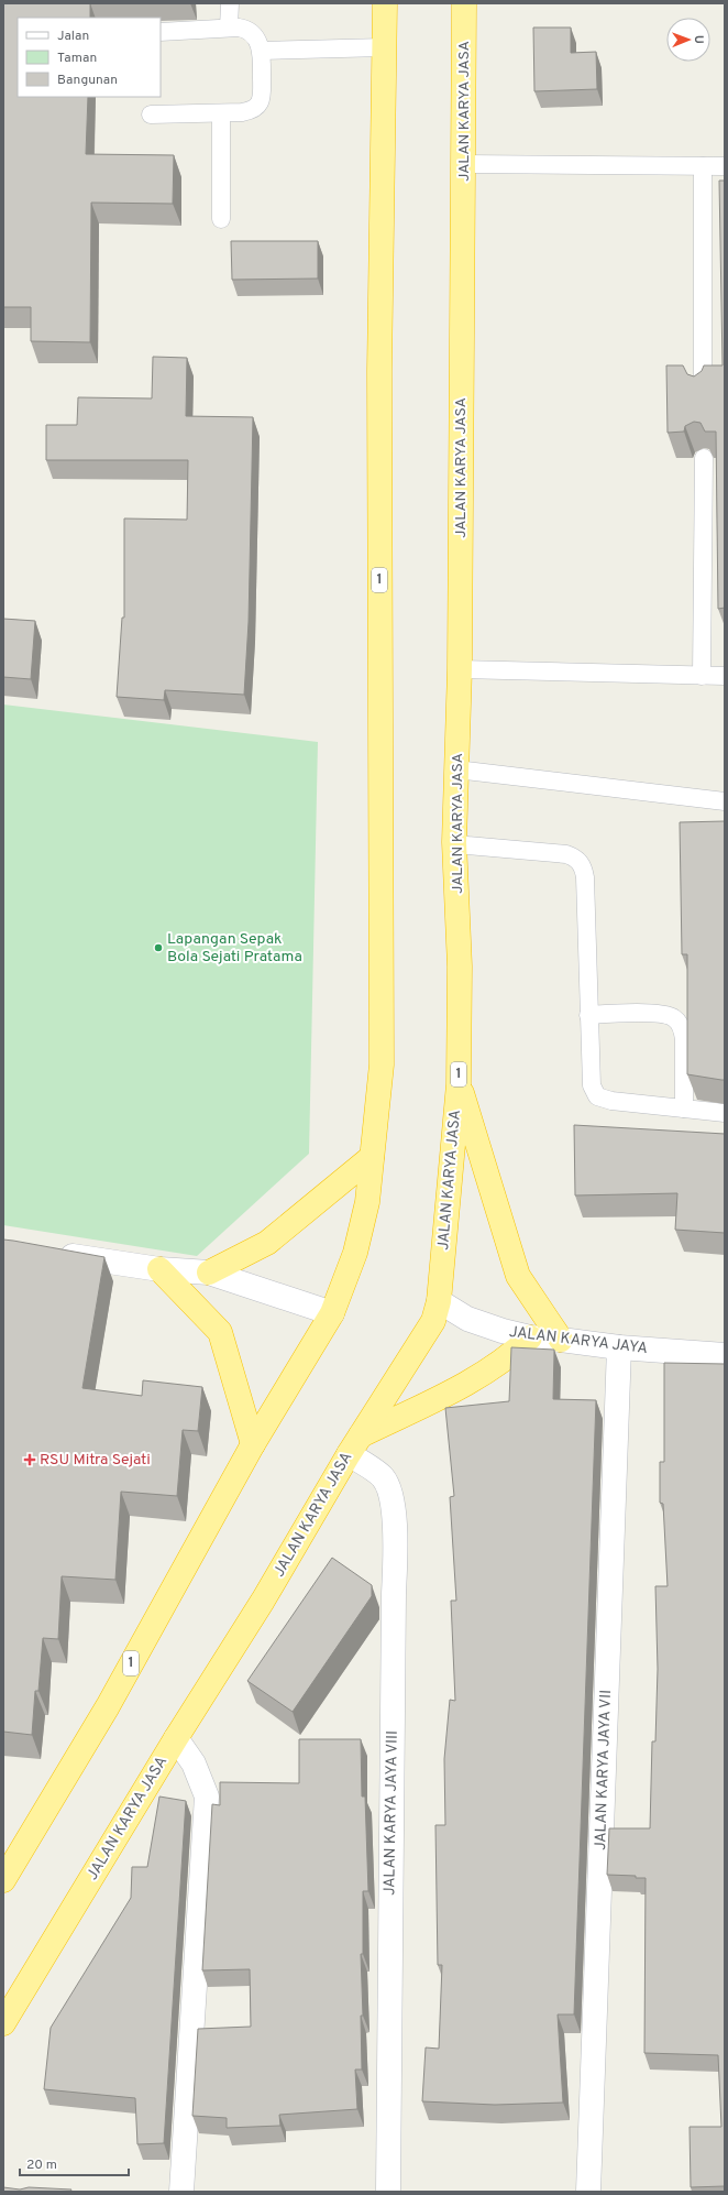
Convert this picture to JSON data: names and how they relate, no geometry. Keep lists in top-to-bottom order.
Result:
{
  "streets": {
    "highway": ["JALAN KARYA JASA", "1"],
    "street": ["JALAN KARYA JAYA", "JALAN KARYA JAYA VII", "JALAN KARYA JAYA VIII"]
  },
  "crossings": [
    ["JALAN KARYA JASA", "JALAN KARYA JAYA"],
    ["JALAN KARYA JASA", "JALAN KARYA JAYA VIII"],
    ["JALAN KARYA JAYA", "JALAN KARYA JAYA VII"]
  ],
  "places": {
    "other": ["Lapangan Sepak Bola Sejati Pratama"],
    "health": ["RSU Mitra Sejati"]
  },
  "legend": ["Jalan", "Taman", "Bangunan"],
  "scale_bar": "20 m",
  "north": "right"
}
